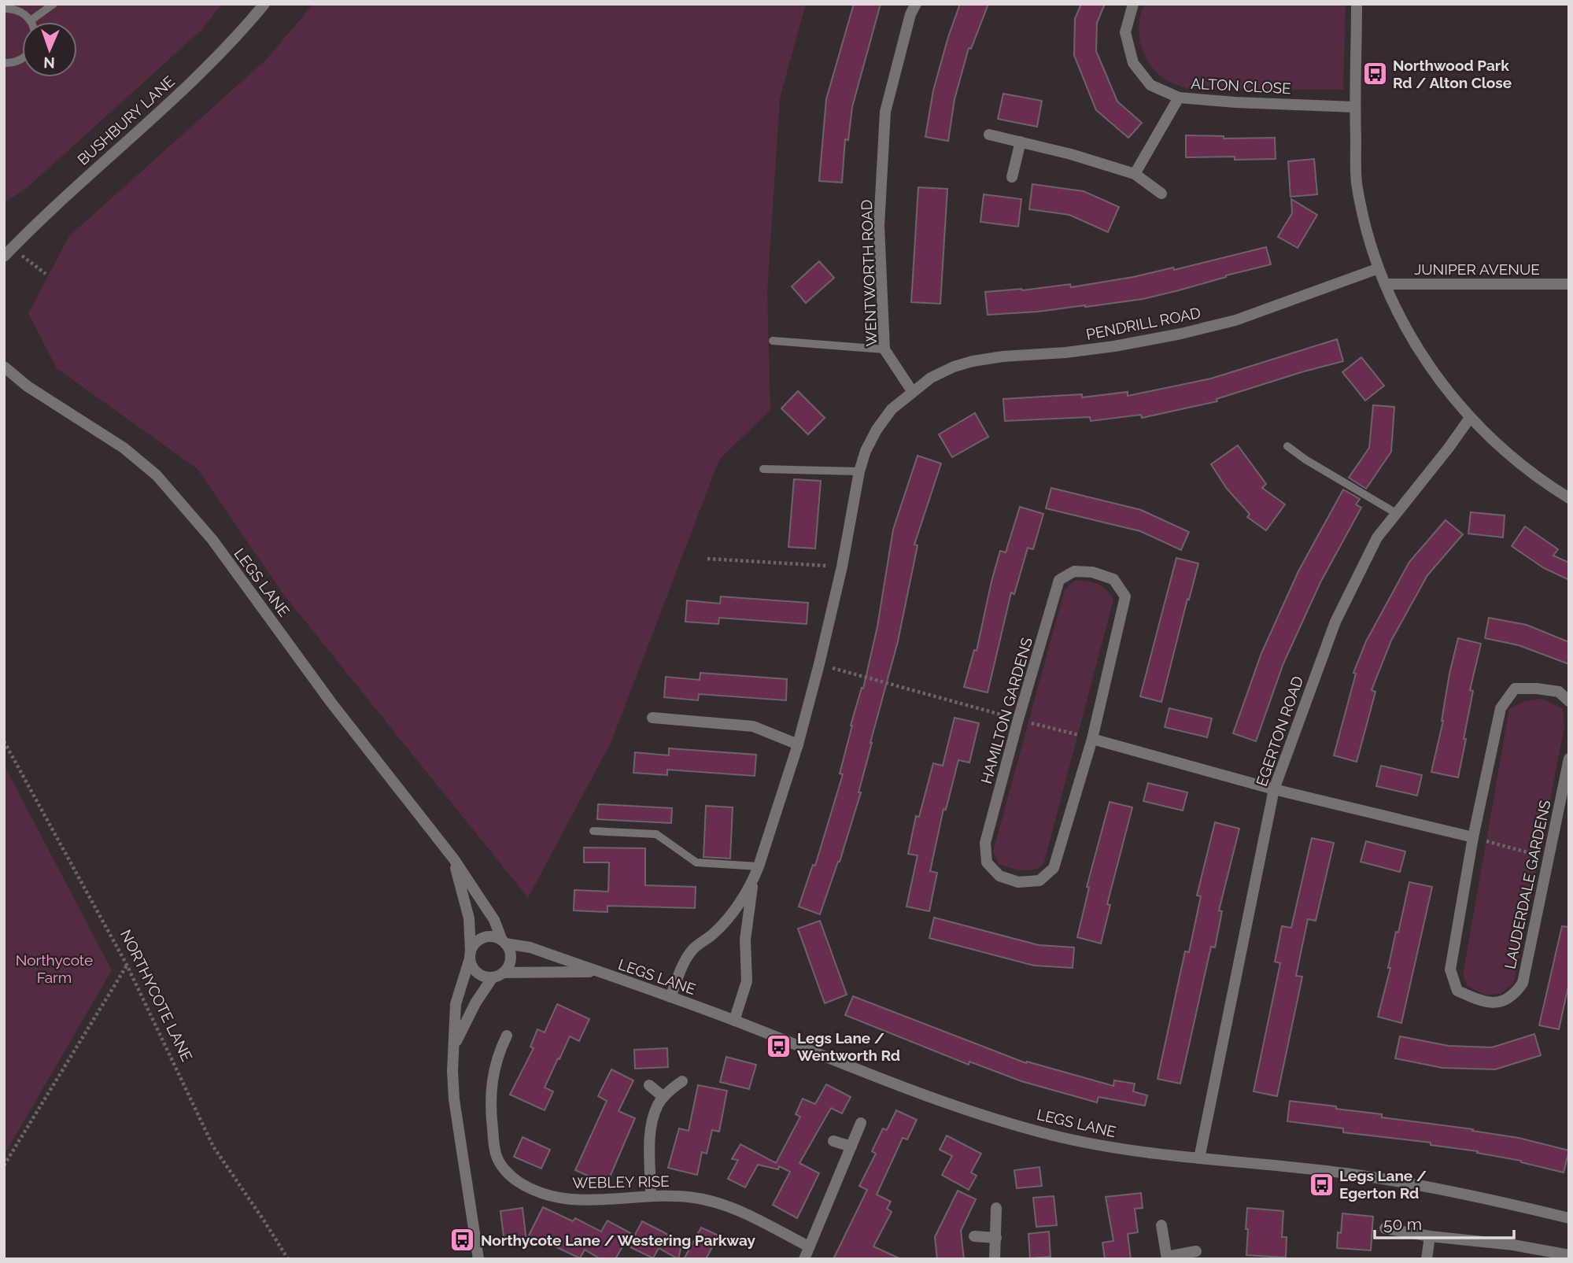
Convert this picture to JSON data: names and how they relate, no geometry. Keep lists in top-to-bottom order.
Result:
{
  "streets": {
    "street": [
      "ALTON CLOSE",
      "BUSHBURY LANE",
      "JUNIPER AVENUE",
      "WENTWORTH ROAD",
      "PENDRILL ROAD",
      "LEGS LANE",
      "HAMILTON GARDENS",
      "EGERTON ROAD",
      "LAUDERDALE GARDENS",
      "WEBLEY RISE"
    ],
    "path": ["NORTHYCOTE LANE"]
  },
  "crossings": [
    ["WENTWORTH ROAD", "PENDRILL ROAD"],
    ["LEGS LANE", "EGERTON ROAD"]
  ],
  "parks": ["Northycote Farm"],
  "places": {
    "bus stop": [
      "Northwood Park Rd / Alton Close",
      "Legs Lane / Wentworth Rd",
      "Legs Lane / Egerton Rd",
      "Northycote Lane / Westering Parkway"
    ]
  },
  "scale_bar": "50 m",
  "north": "bottom"
}
